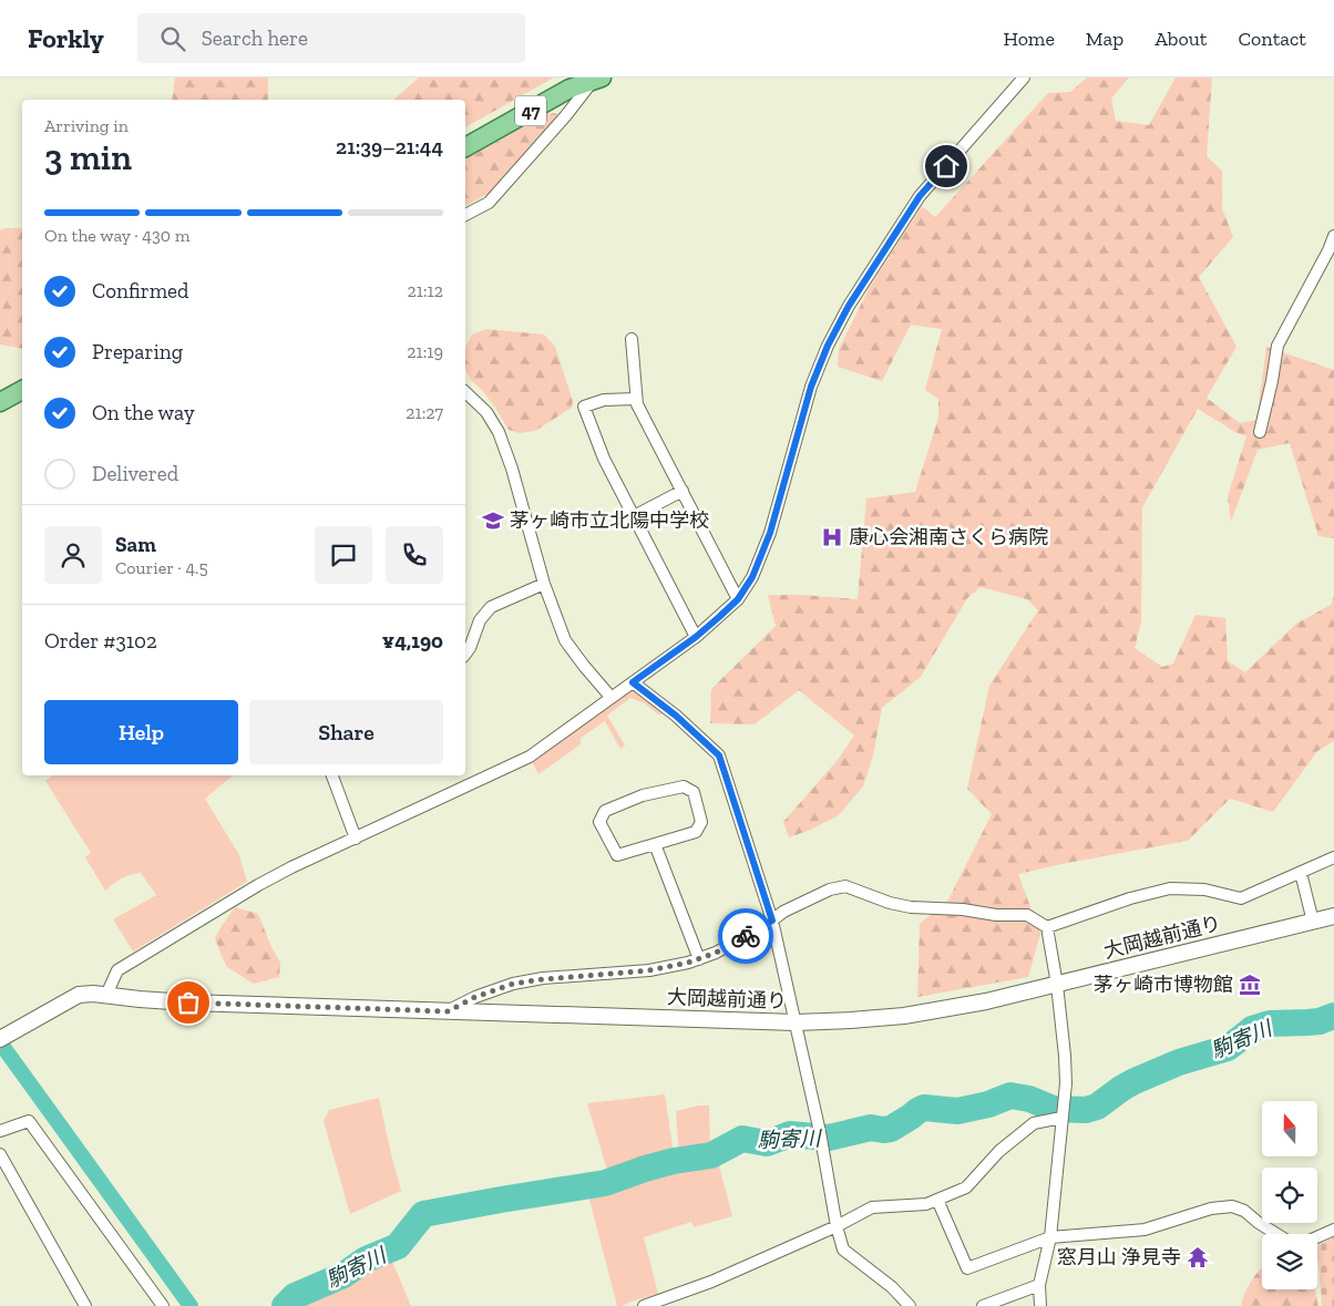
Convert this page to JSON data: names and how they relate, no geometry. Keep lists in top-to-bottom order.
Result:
{
  "streets": {
    "main road": ["47"],
    "street": ["大岡越前通り"]
  },
  "water": ["駒寄川"],
  "places": {
    "school or university": ["茅ヶ崎市立北陽中学校"],
    "hospital": ["康心会湘南さくら病院"],
    "museum": ["茅ヶ崎市博物館"],
    "temple": ["窓月山 浄見寺"]
  },
  "north": "top",
  "page": {
    "header": "Forkly",
    "search": "Search here",
    "nav": [
      "Home",
      "Map",
      "About",
      "Contact"
    ],
    "heading": ["3 min", "Arriving in", "21:39–21:44"],
    "panel": [
      "Sam",
      "Courier · 4.5",
      "Order #3102",
      "¥4,190"
    ],
    "bar": "On the way · 430 m",
    "list": [
      ["Confirmed", "21:12"],
      ["Preparing", "21:19"],
      ["On the way", "21:27"],
      "Delivered"
    ],
    "buttons": ["Help", "Share"]
  }
}
